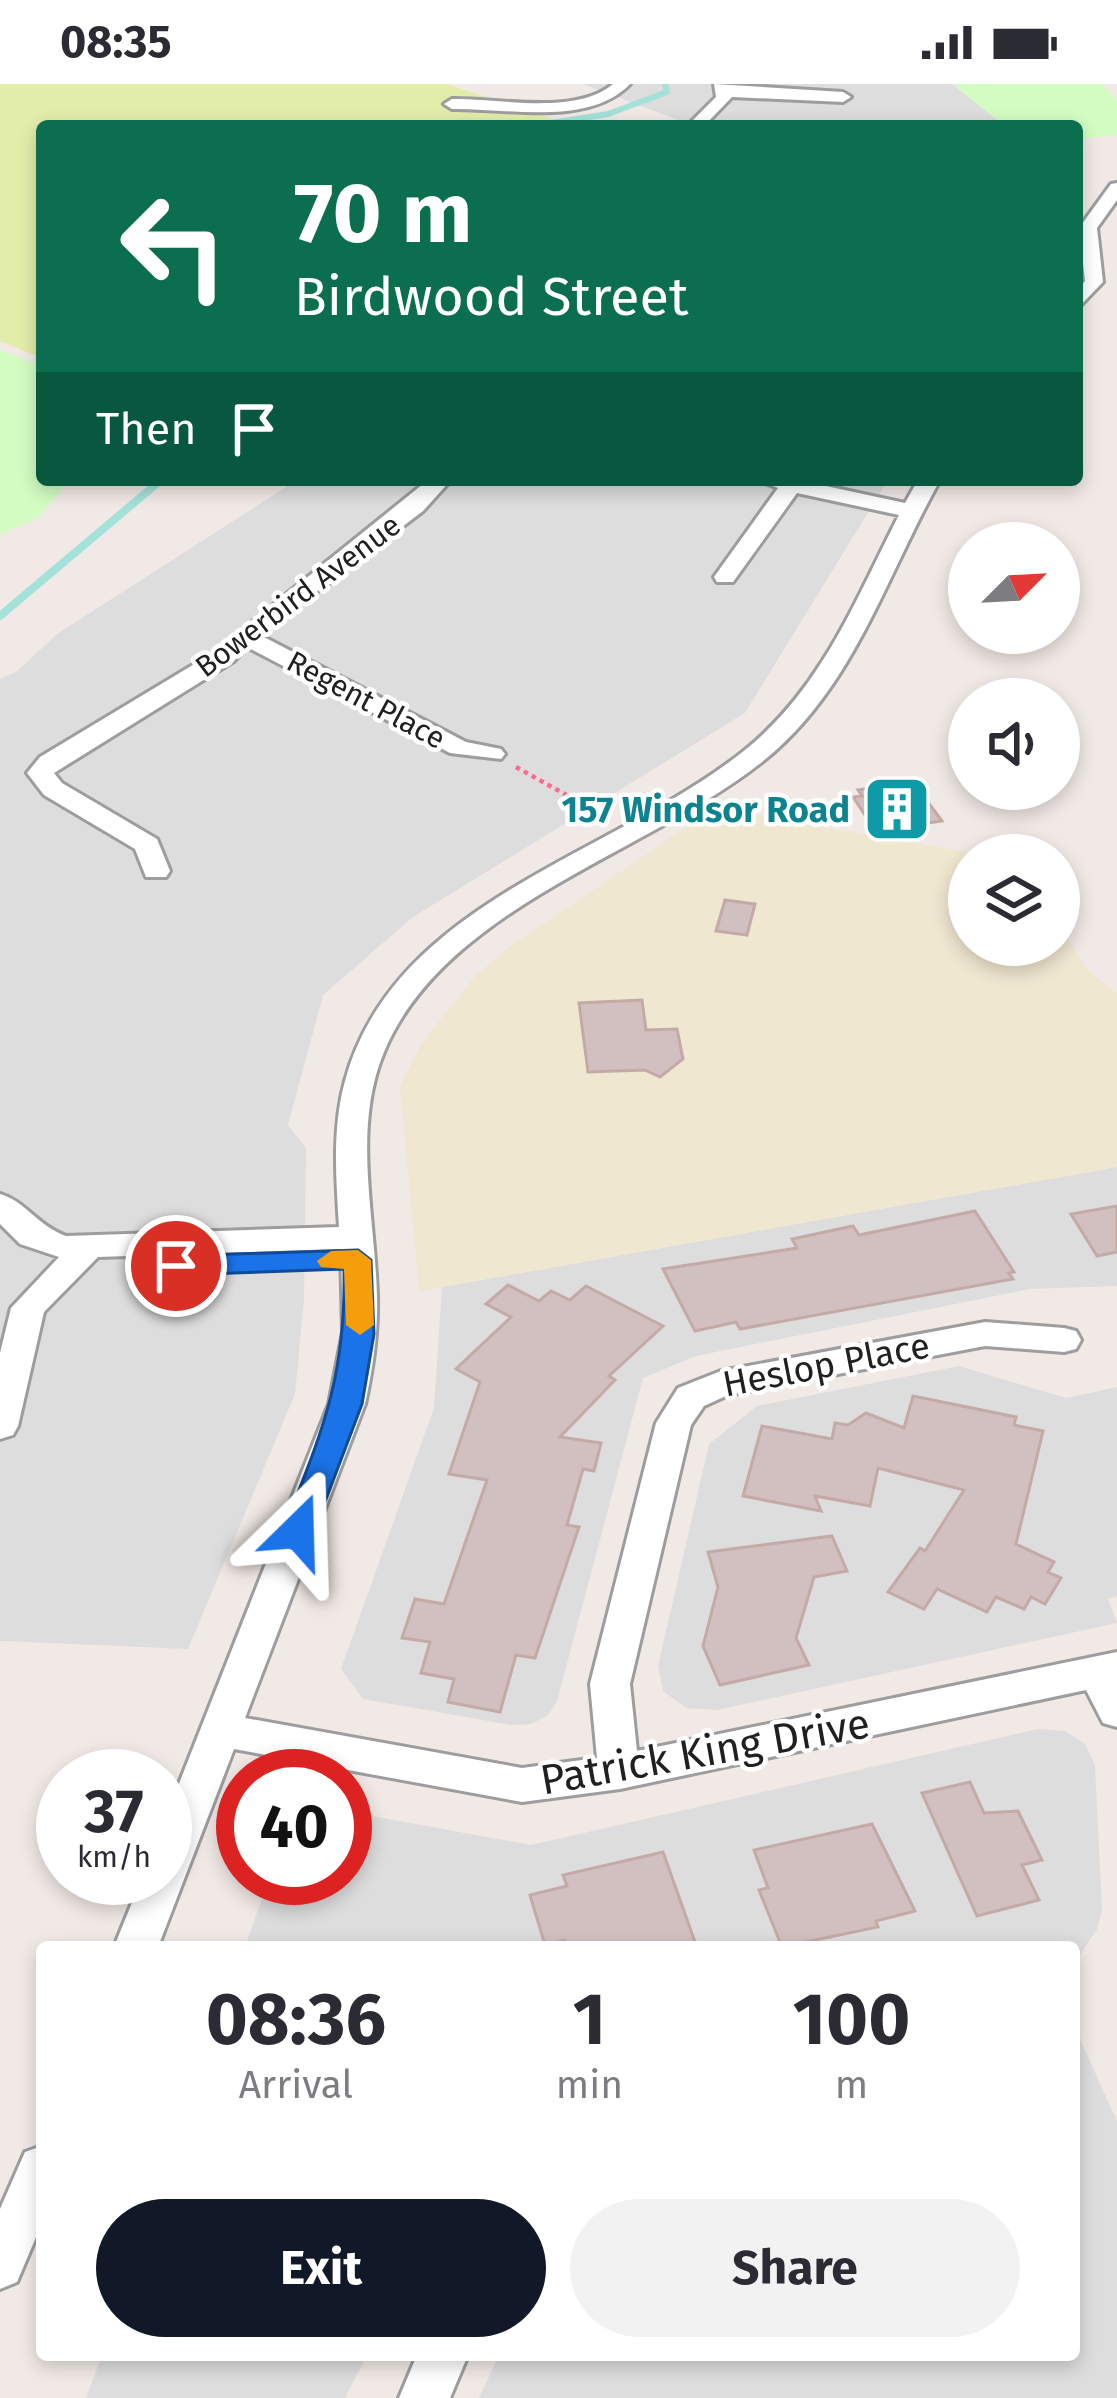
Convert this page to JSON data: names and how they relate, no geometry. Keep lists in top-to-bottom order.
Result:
{
  "streets": {
    "street": [
      "Bowerbird Avenue",
      "Regent Place",
      "Heslop Place",
      "Patrick King Drive"
    ]
  },
  "crossings": [
    ["Bowerbird Avenue", "Regent Place"],
    ["Heslop Place", "Patrick King Drive"]
  ],
  "places": {
    "building": ["157 Windsor Road"]
  },
  "north": "top right",
  "page": {
    "status": "08:35",
    "turn": ["70 m", "Birdwood Street"],
    "then": "Then",
    "speed": "37 km/h",
    "limit": "40",
    "eta": [
      "08:36",
      "Arrival",
      "1",
      "min",
      "100",
      "m"
    ],
    "buttons": ["Exit", "Share"]
  }
}
